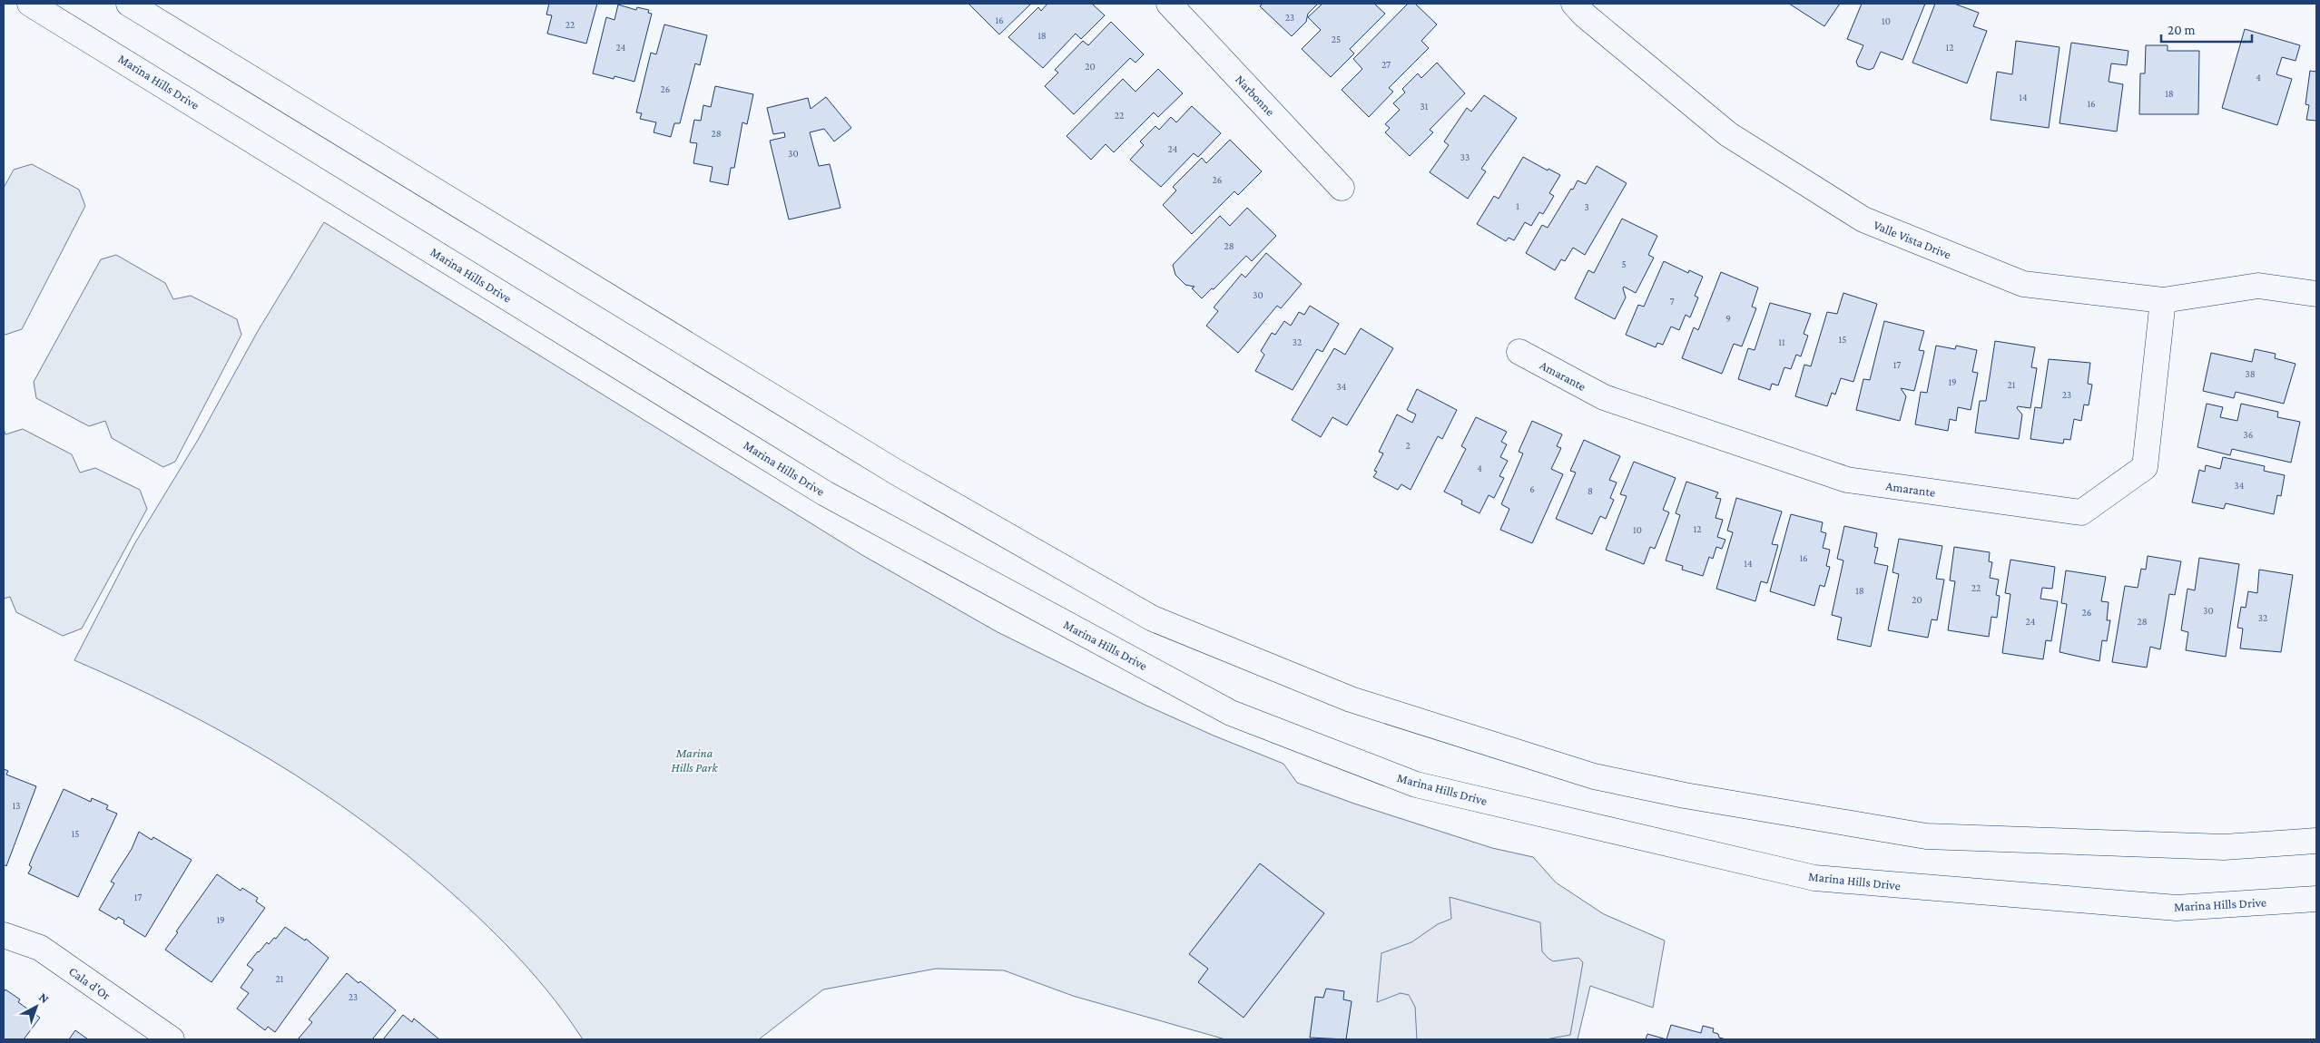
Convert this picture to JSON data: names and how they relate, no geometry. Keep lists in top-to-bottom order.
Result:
{
  "streets": {
    "street": [
      "Marina Hills Drive",
      "Narbonne",
      "Valle Vista Drive",
      "Amarante",
      "Cala d'Or"
    ]
  },
  "crossings": [
    ["Valle Vista Drive", "Amarante"]
  ],
  "parks": ["Marina Hills Park"],
  "house_numbers": [
    "23",
    "16",
    "10",
    "22",
    "18",
    "25",
    "24",
    "12",
    "27",
    "20",
    "4",
    "26",
    "18",
    "14",
    "16",
    "31",
    "22",
    "28",
    "24",
    "30",
    "33",
    "26",
    "1",
    "3",
    "28",
    "5",
    "30",
    "7",
    "9",
    "15",
    "32",
    "11",
    "17",
    "38",
    "19",
    "21",
    "34",
    "23",
    "36",
    "2",
    "4",
    "34",
    "6",
    "8",
    "12",
    "10",
    "16",
    "14",
    "22",
    "18",
    "20",
    "30",
    "26",
    "32",
    "24",
    "28",
    "13",
    "15",
    "17",
    "19",
    "21",
    "23"
  ],
  "scale_bar": "20 m",
  "north": "top right"
}
